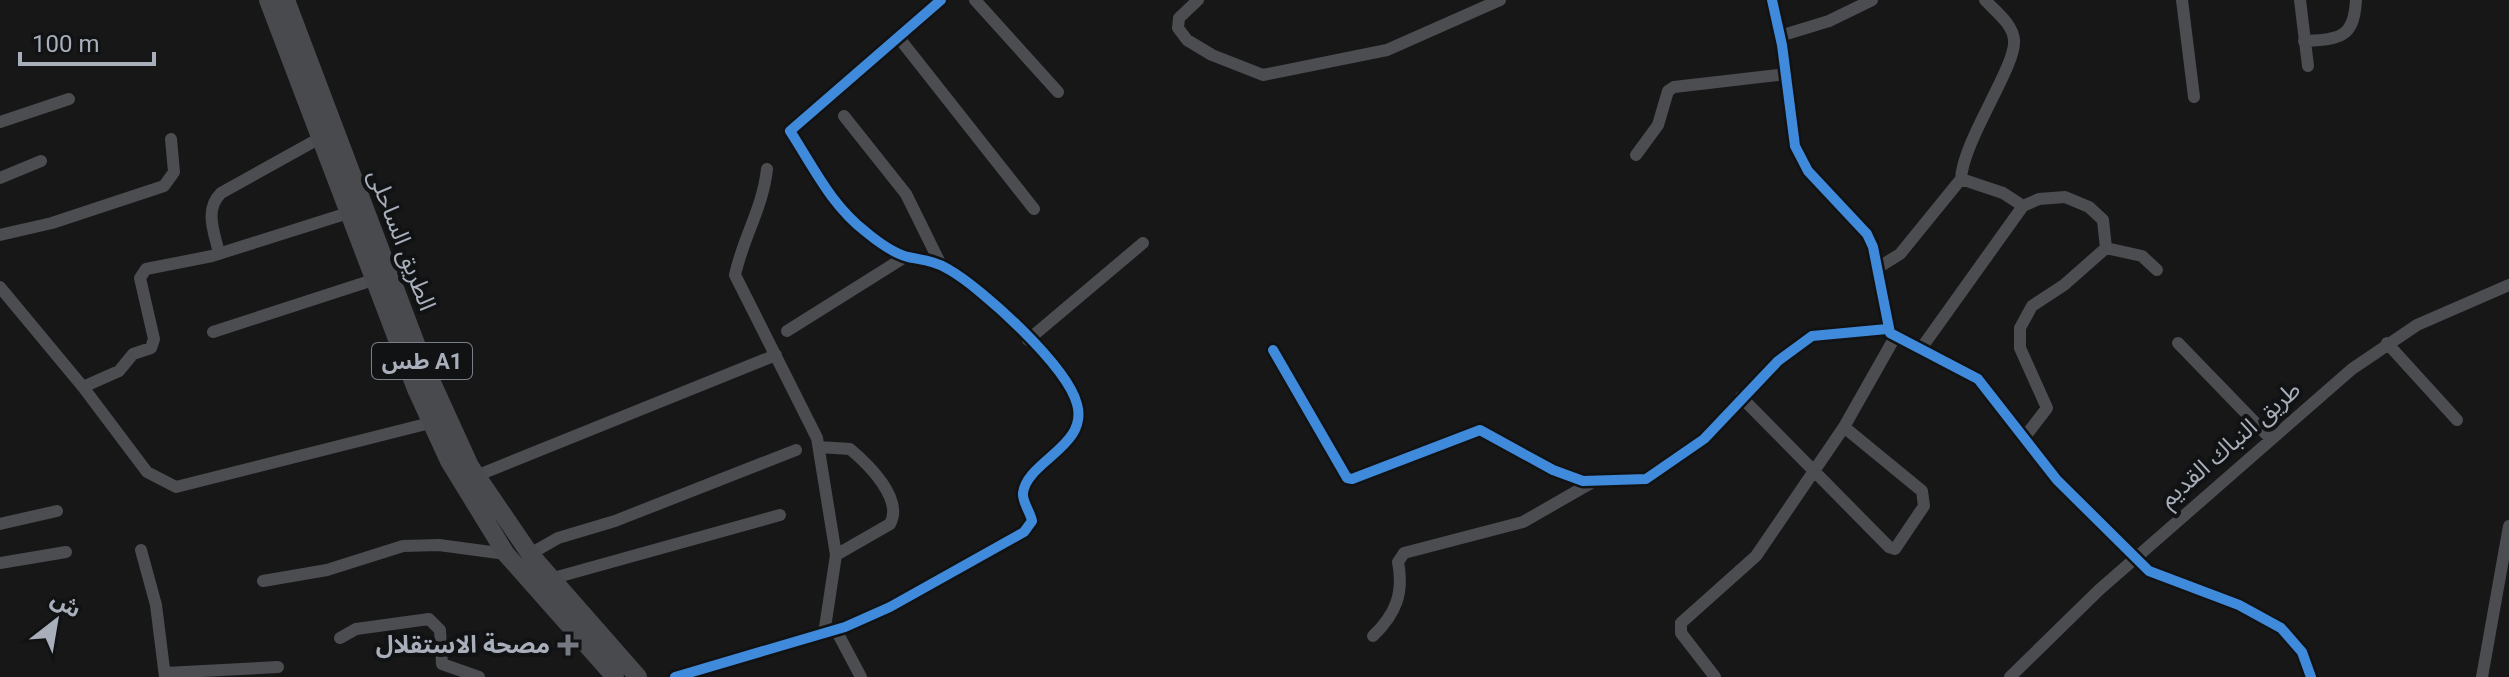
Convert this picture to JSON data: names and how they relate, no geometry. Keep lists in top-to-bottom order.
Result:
{
  "streets": {
    "highway": ["الطريق الساحلى", "طس A1"],
    "street": ["طريق النباك القديم"]
  },
  "places": {
    "health": ["مصحة الاستقلال"]
  },
  "scale_bar": "100 m",
  "north": "top right"
}
